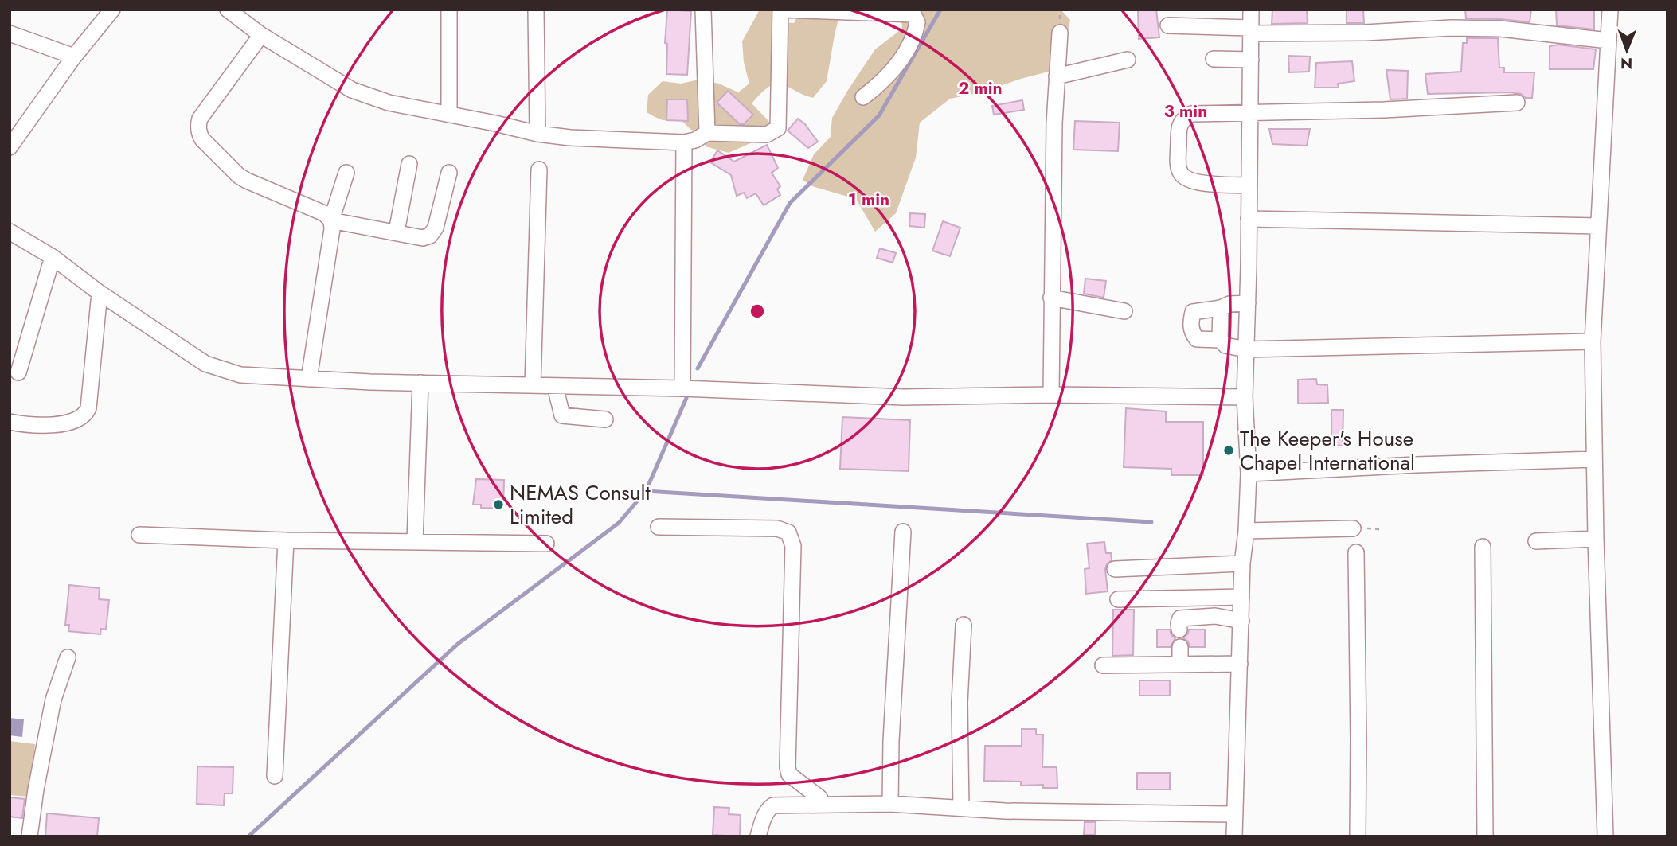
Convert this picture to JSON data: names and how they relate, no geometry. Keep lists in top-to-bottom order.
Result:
{
  "places": ["The Keeper's House Chapel International", "NEMAS Consult Limited"],
  "north": "bottom",
  "rings": ["2 min", "3 min", "1 min"]
}
